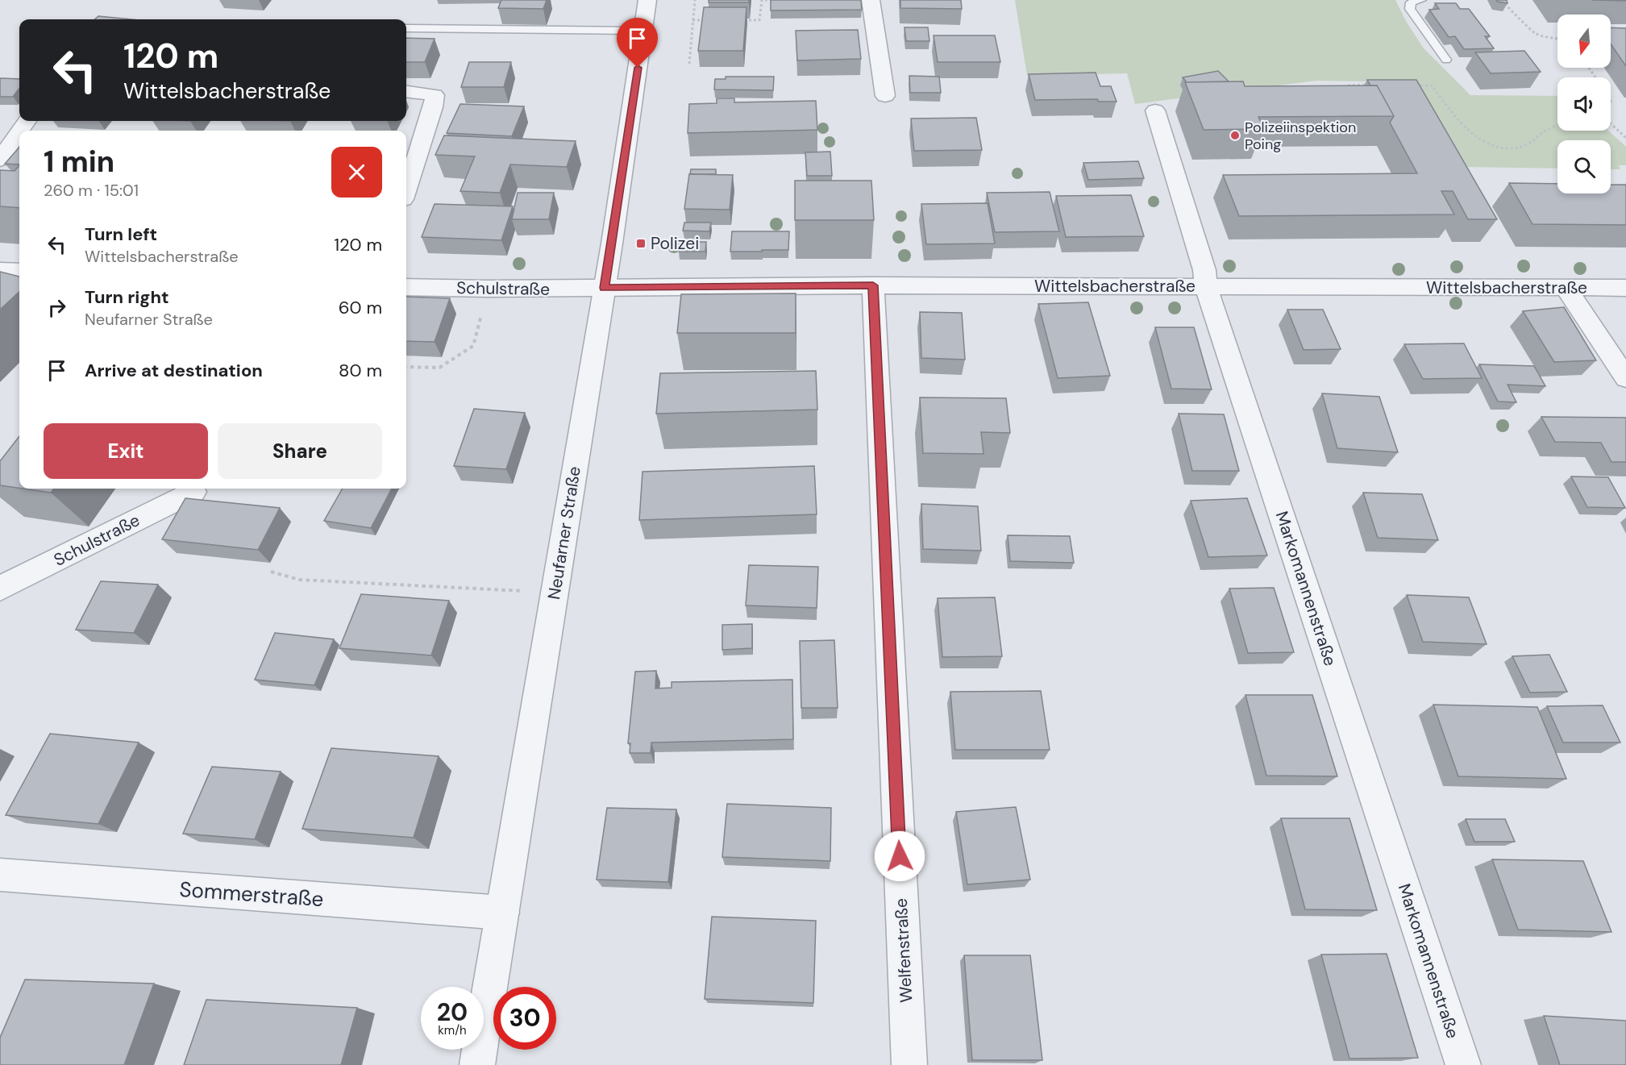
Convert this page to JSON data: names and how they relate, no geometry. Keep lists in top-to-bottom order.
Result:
{
  "streets": {
    "street": [
      "Wittelsbacherstraße",
      "Schulstraße",
      "Neufarner Straße",
      "Markomannenstraße",
      "Sommerstraße",
      "Welfenstraße"
    ]
  },
  "crossings": [
    ["Wittelsbacherstraße", "Schulstraße"],
    ["Wittelsbacherstraße", "Neufarner Straße"],
    ["Wittelsbacherstraße", "Markomannenstraße"],
    ["Wittelsbacherstraße", "Welfenstraße"],
    ["Schulstraße", "Neufarner Straße"],
    ["Neufarner Straße", "Sommerstraße"]
  ],
  "places": {
    "other": ["Polizeiinspektion Poing"],
    "transit": ["Polizei"]
  },
  "north": "bottom",
  "page": {
    "turn": ["120 m", "Wittelsbacherstraße"],
    "heading": ["1 min", "260 m · 15:01"],
    "list": [
      {
        "name": "Turn left",
        "note": "Wittelsbacherstraße",
        "value": "120 m"
      },
      {
        "name": "Turn right",
        "note": "Neufarner Straße",
        "value": "60 m"
      },
      {
        "name": "Arrive at destination",
        "value": "80 m"
      }
    ],
    "buttons": ["Exit", "Share"],
    "speed": "20 km/h",
    "limit": "30"
  }
}
